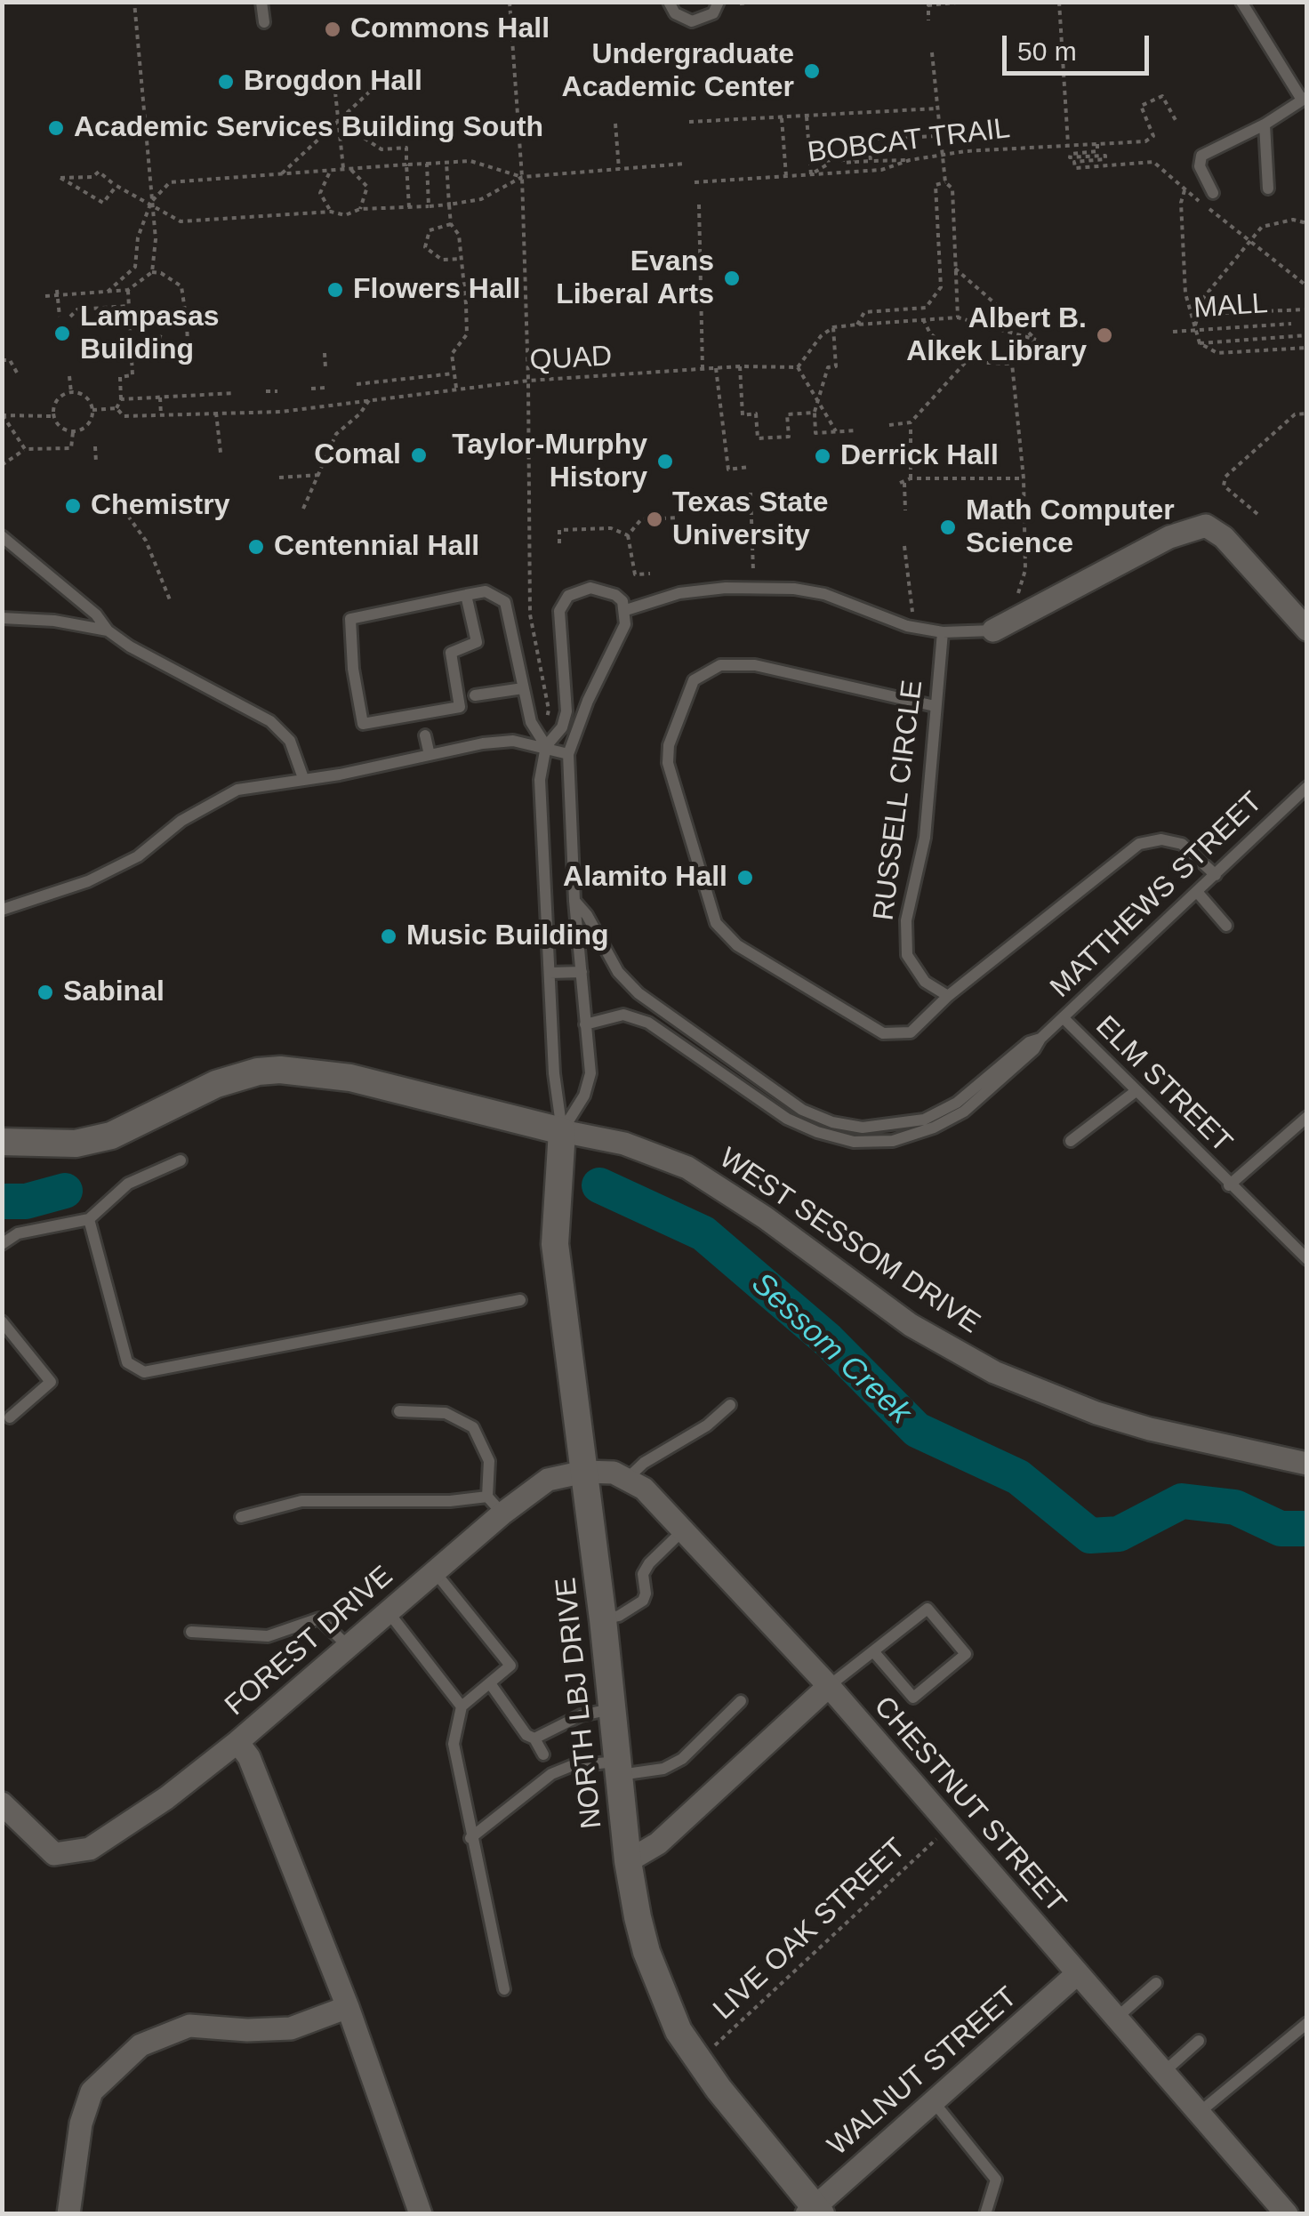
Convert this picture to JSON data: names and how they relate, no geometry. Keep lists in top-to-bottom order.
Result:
{
  "streets": {
    "street": [
      "WEST SESSOM DRIVE",
      "FOREST DRIVE",
      "NORTH LBJ DRIVE",
      "CHESTNUT STREET",
      "WALNUT STREET"
    ],
    "lane": ["RUSSELL CIRCLE", "MATTHEWS STREET", "ELM STREET"],
    "path": [
      "BOBCAT TRAIL",
      "MALL",
      "QUAD",
      "LIVE OAK STREET"
    ]
  },
  "crossings": [
    ["MATTHEWS STREET", "ELM STREET"],
    ["WEST SESSOM DRIVE", "NORTH LBJ DRIVE"],
    ["FOREST DRIVE", "NORTH LBJ DRIVE"],
    ["NORTH LBJ DRIVE", "LIVE OAK STREET"],
    ["NORTH LBJ DRIVE", "WALNUT STREET"],
    ["CHESTNUT STREET", "LIVE OAK STREET"],
    ["CHESTNUT STREET", "WALNUT STREET"]
  ],
  "water": ["Sessom Creek"],
  "places": [
    "Commons Hall",
    "Undergraduate Academic Center",
    "Brogdon Hall",
    "Academic Services Building South",
    "Evans Liberal Arts",
    "Flowers Hall",
    "Lampasas Building",
    "Albert B. Alkek Library",
    "Comal",
    "Derrick Hall",
    "Taylor-Murphy History",
    "Chemistry",
    "Texas State University",
    "Math Computer Science",
    "Centennial Hall",
    "Alamito Hall",
    "Music Building",
    "Sabinal"
  ],
  "scale_bar": "50 m"
}
